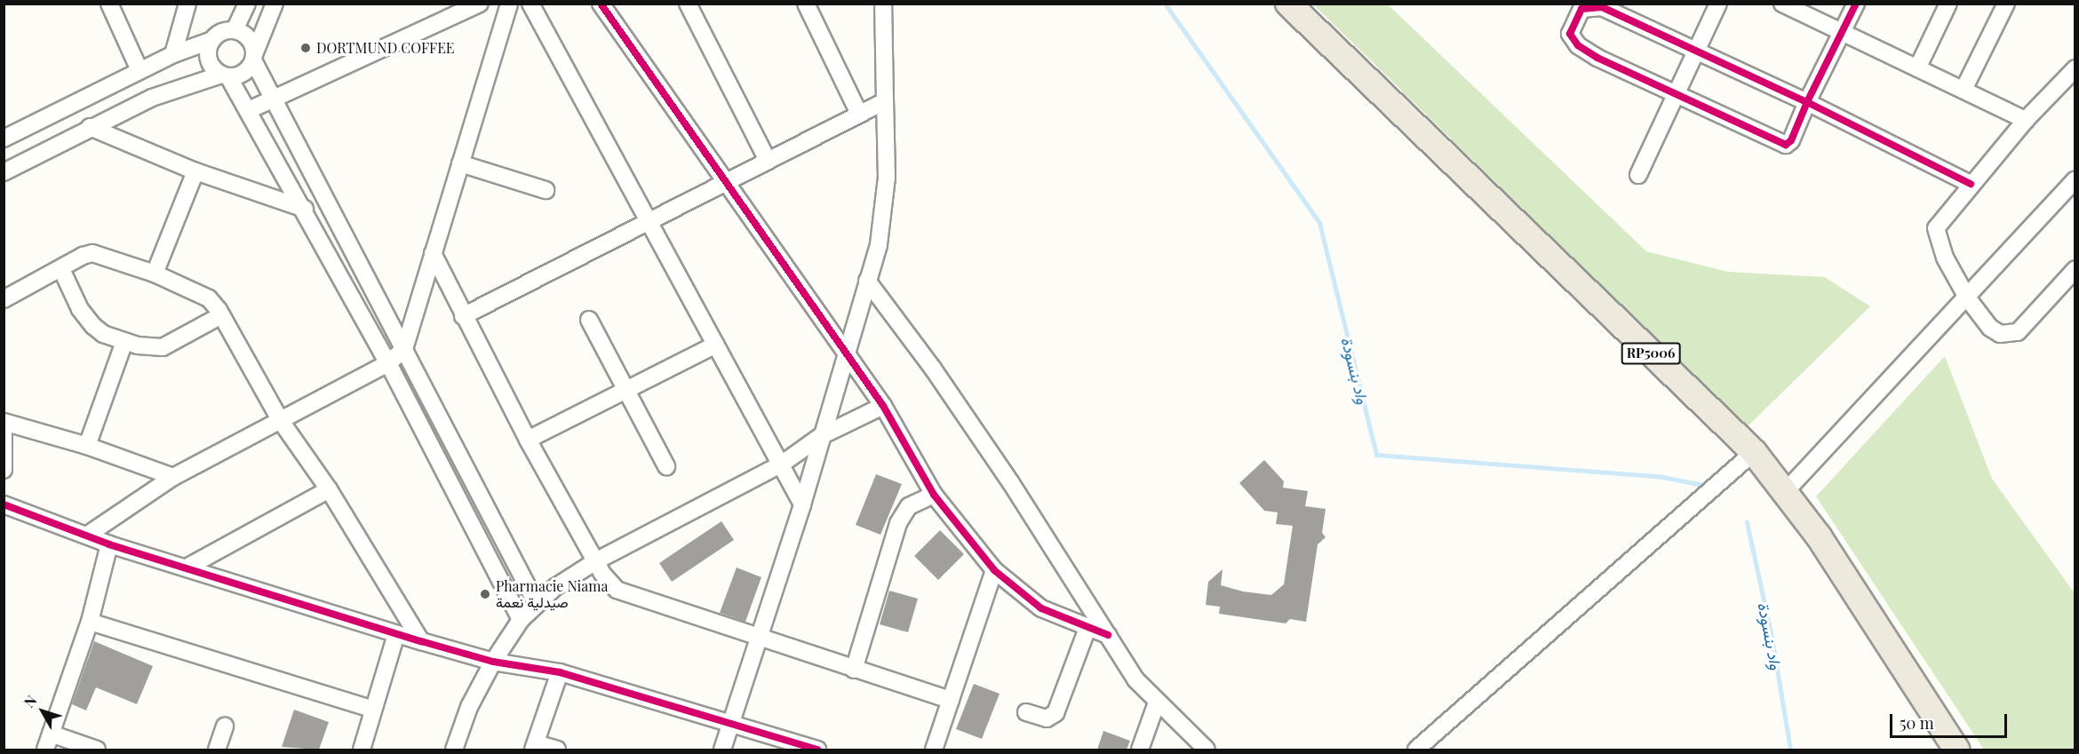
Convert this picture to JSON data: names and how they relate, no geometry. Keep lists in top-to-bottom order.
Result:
{
  "streets": {
    "main road": ["RP5006"]
  },
  "water": ["واد بنسودة"],
  "places": ["DORTMUND COFFEE", "Pharmacie Niama صيدلية نعمة"],
  "scale_bar": "50 m",
  "north": "top left"
}
